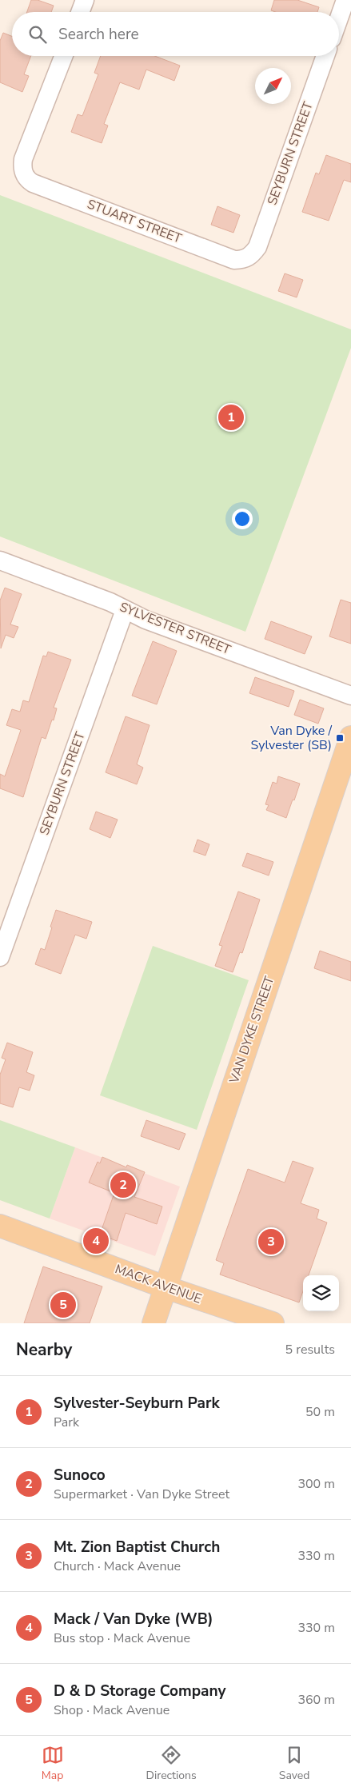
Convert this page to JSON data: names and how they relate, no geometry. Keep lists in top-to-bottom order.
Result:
{
  "streets": {
    "main road": ["VAN DYKE STREET", "MACK AVENUE"],
    "street": ["SEYBURN STREET", "STUART STREET", "SYLVESTER STREET"]
  },
  "crossings": [
    ["SEYBURN STREET", "STUART STREET"],
    ["SEYBURN STREET", "SYLVESTER STREET"],
    ["VAN DYKE STREET", "MACK AVENUE"]
  ],
  "places": {
    "transit": ["Van Dyke / Sylvester (SB)"]
  },
  "north": "top right",
  "page": {
    "search": "Search here",
    "pins": [
      "1",
      "2",
      "4",
      "3",
      "5"
    ],
    "heading": ["Nearby", "5 results"],
    "list": [
      {
        "mark": "1",
        "name": "Sylvester-Seyburn Park",
        "note": "Park",
        "value": "50 m"
      },
      {
        "mark": "2",
        "name": "Sunoco",
        "note": "Supermarket · Van Dyke Street",
        "value": "300 m"
      },
      {
        "mark": "3",
        "name": "Mt. Zion Baptist Church",
        "note": "Church · Mack Avenue",
        "value": "330 m"
      },
      {
        "mark": "4",
        "name": "Mack / Van Dyke (WB)",
        "note": "Bus stop · Mack Avenue",
        "value": "330 m"
      },
      {
        "mark": "5",
        "name": "D & D Storage Company",
        "note": "Shop · Mack Avenue",
        "value": "360 m"
      }
    ],
    "nav": ["Map", "Directions", "Saved"]
  }
}
